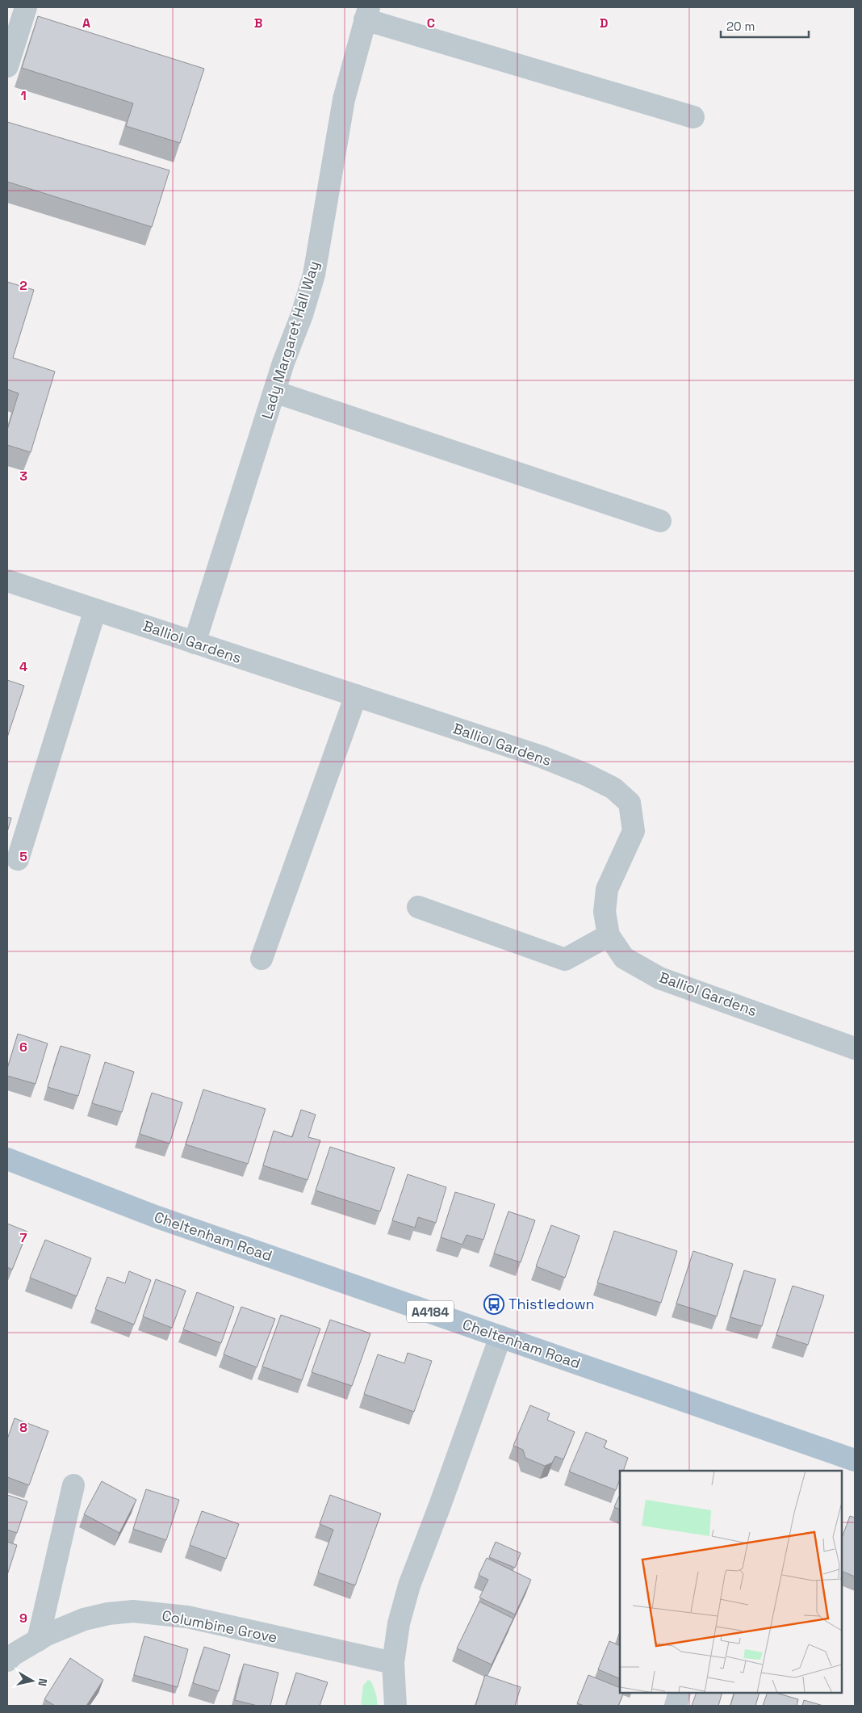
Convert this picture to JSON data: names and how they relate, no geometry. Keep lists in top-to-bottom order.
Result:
{
  "streets": {
    "main road": ["Cheltenham Road", "A4184"],
    "street": ["Lady Margaret Hall Way", "Balliol Gardens", "Columbine Grove"]
  },
  "crossings": [
    ["Lady Margaret Hall Way", "Balliol Gardens"]
  ],
  "places": {
    "bus stop": ["Thistledown"]
  },
  "scale_bar": "20 m",
  "north": "right",
  "grid": {
    "columns": [
      "A",
      "B",
      "C",
      "D"
    ],
    "rows": [
      "1",
      "2",
      "3",
      "4",
      "5",
      "6",
      "7",
      "8",
      "9"
    ]
  }
}
